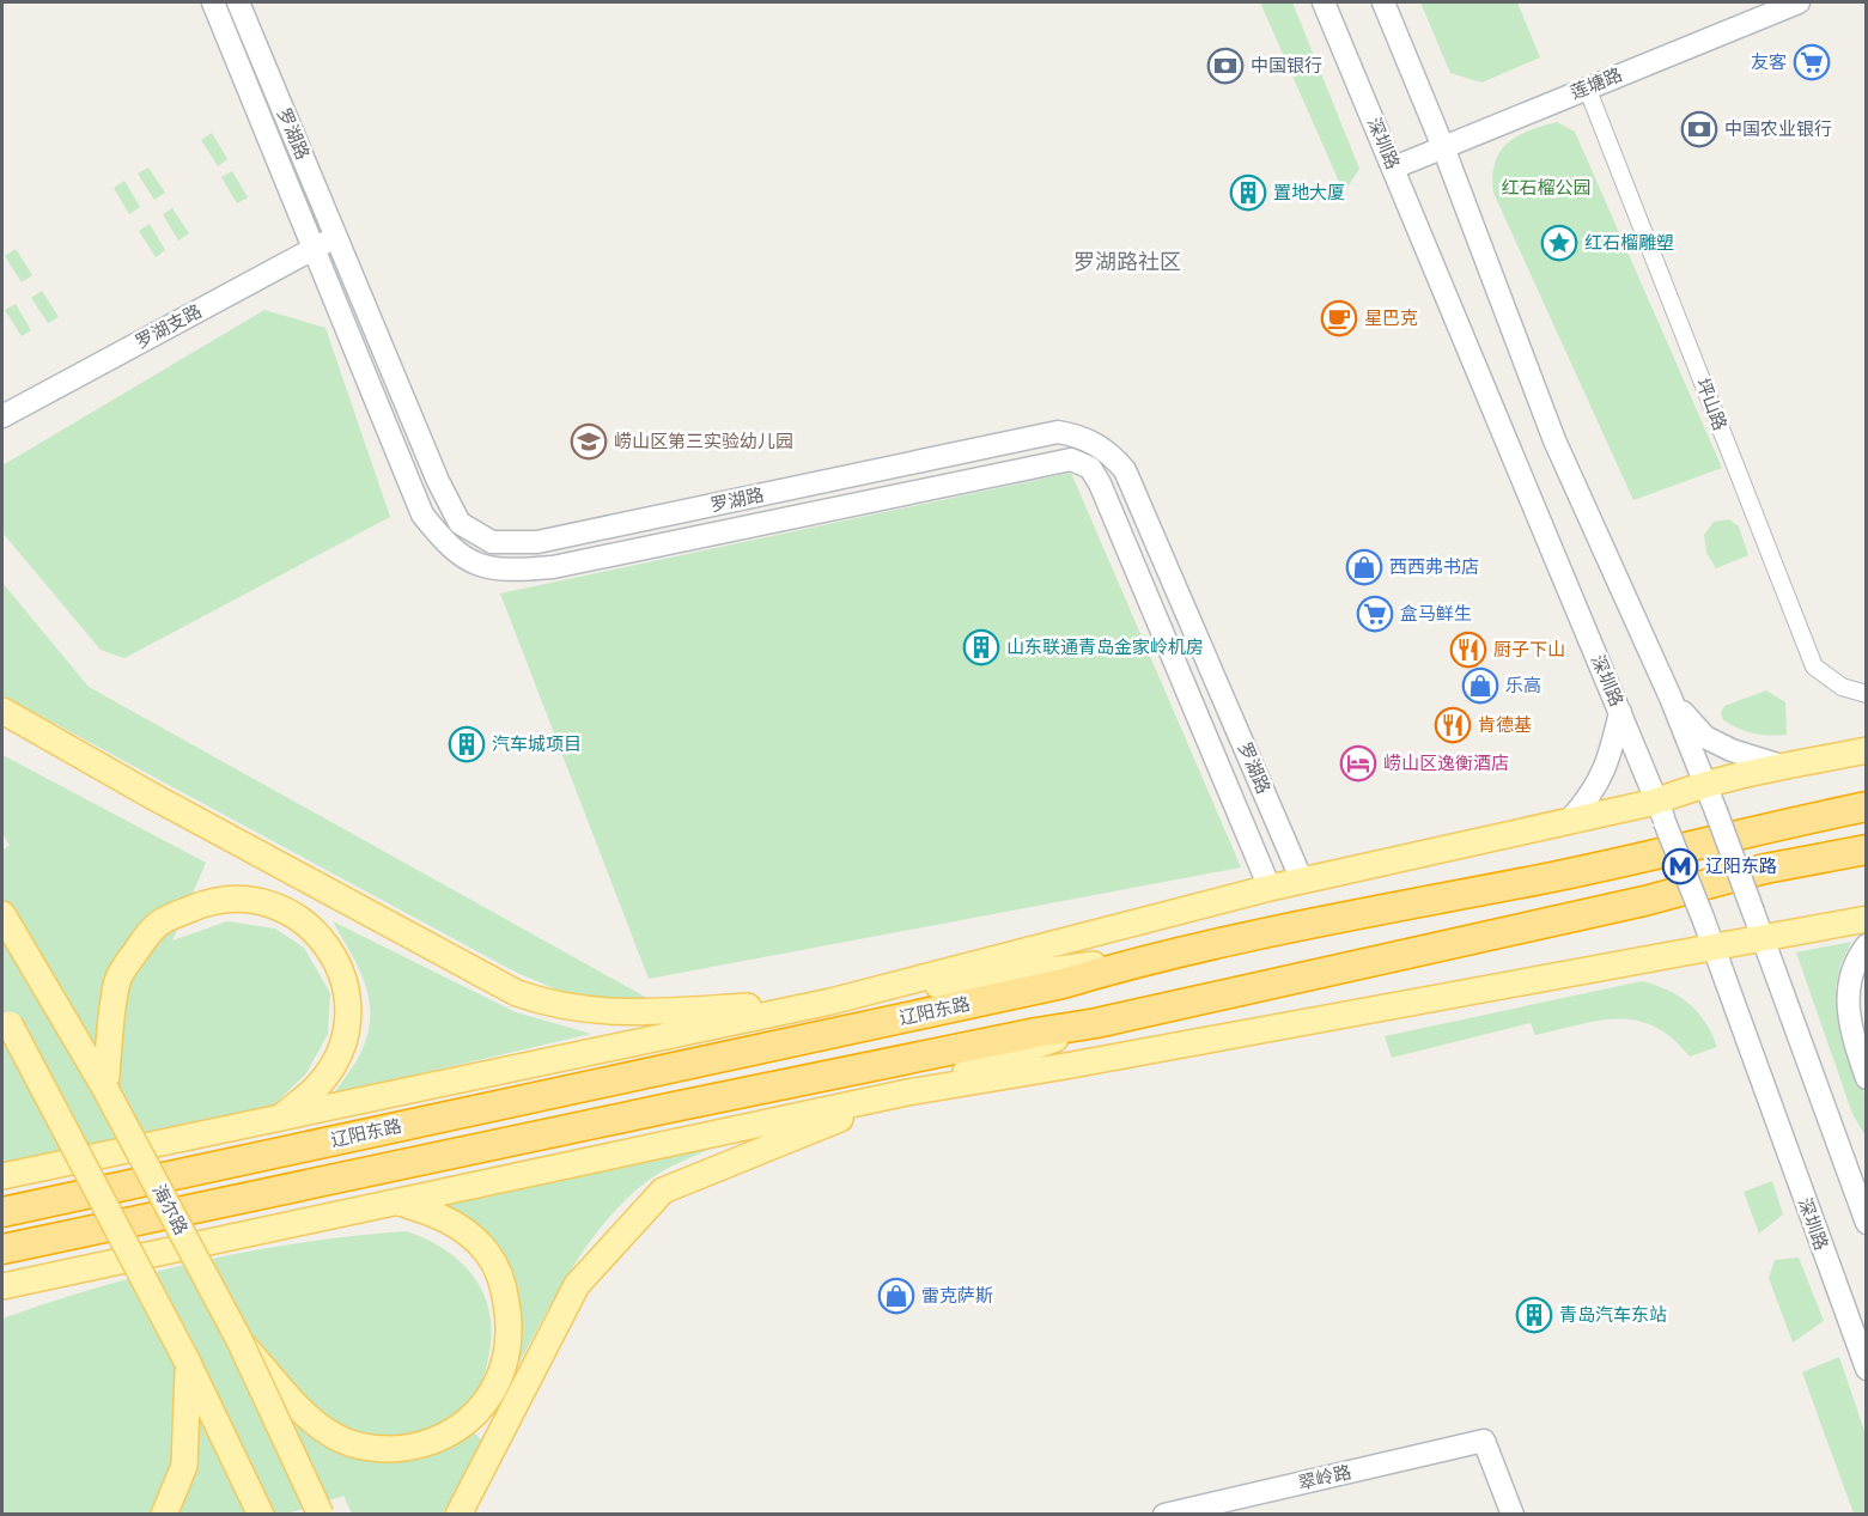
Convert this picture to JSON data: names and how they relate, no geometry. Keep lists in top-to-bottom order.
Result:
{
  "streets": {
    "highway": ["辽阳东路"],
    "main road": ["海尔路"],
    "street": [
      "莲塘路",
      "罗湖路",
      "深圳路",
      "罗湖支路",
      "坪山路",
      "翠岭路"
    ]
  },
  "crossings": [
    ["莲塘路", "深圳路"],
    ["莲塘路", "坪山路"],
    ["罗湖路", "罗湖支路"],
    ["罗湖路", "辽阳东路"],
    ["深圳路", "辽阳东路"]
  ],
  "districts": ["罗湖路社区"],
  "parks": ["红石榴公园"],
  "places": {
    "supermarket": ["友客", "盒马鲜生"],
    "bank": ["中国银行", "中国农业银行"],
    "building": [
      "置地大厦",
      "山东联通青岛金家岭机房",
      "汽车城项目",
      "青岛汽车东站"
    ],
    "place": ["红石榴雕塑"],
    "cafe": ["星巴克"],
    "school or university": ["崂山区第三实验幼儿园"],
    "shop": ["西西弗书店", "乐高", "雷克萨斯"],
    "restaurant": ["厨子下山", "肯德基"],
    "hotel": ["崂山区逸衡酒店"],
    "metro station": ["辽阳东路"]
  }
}
